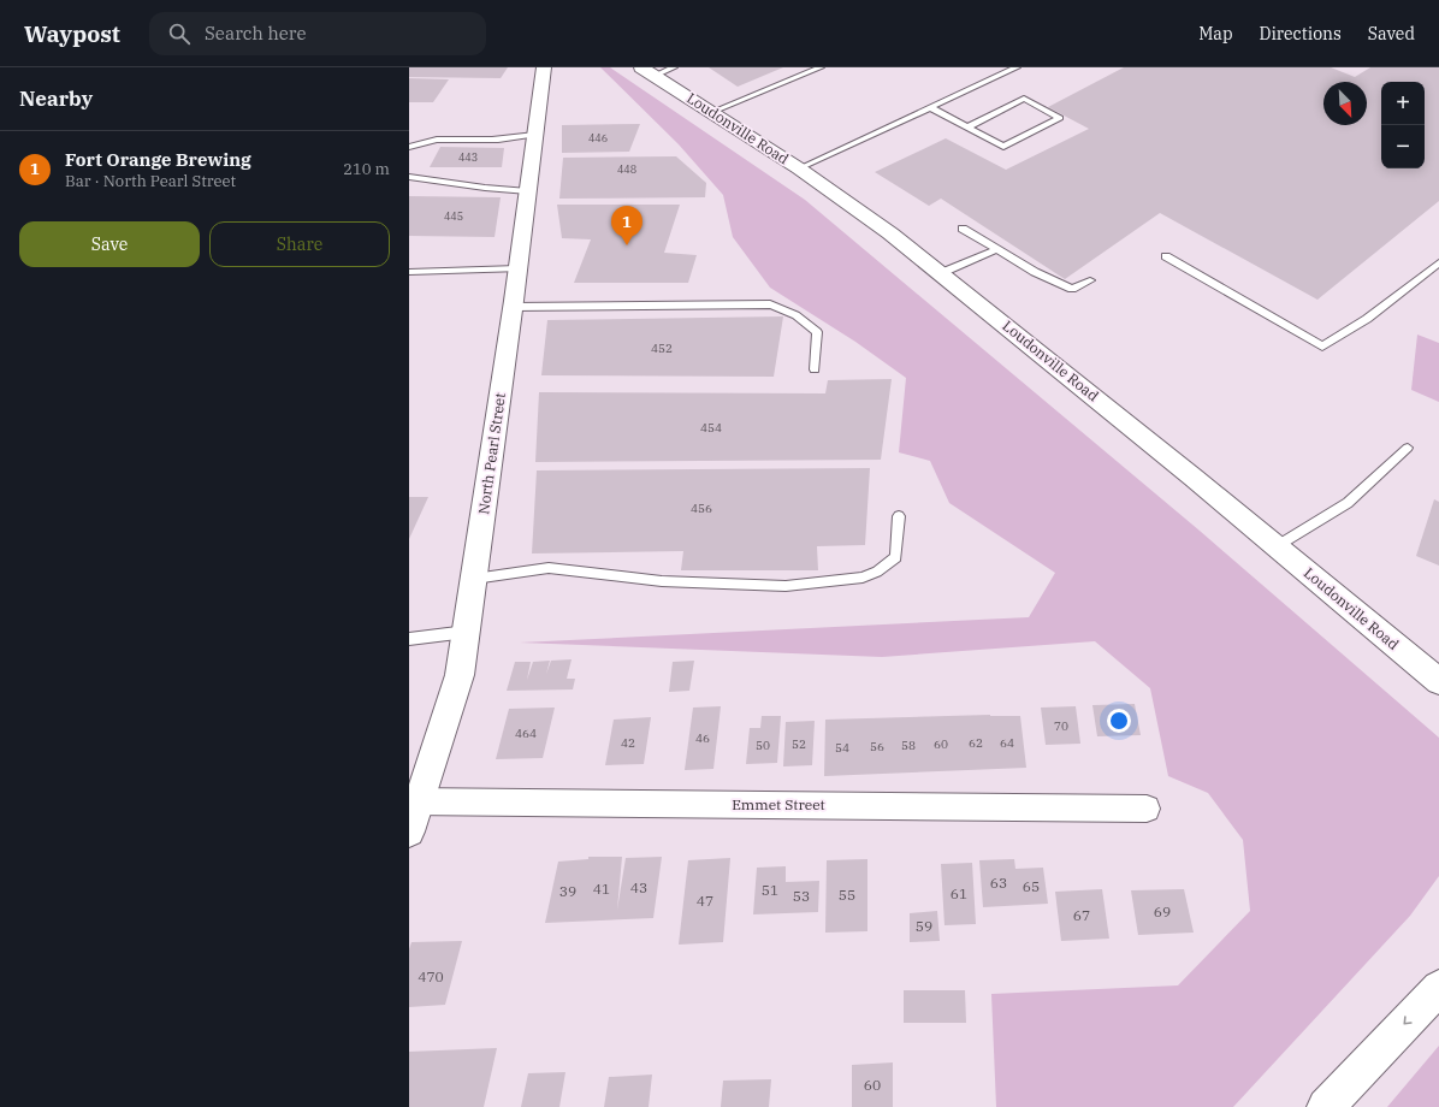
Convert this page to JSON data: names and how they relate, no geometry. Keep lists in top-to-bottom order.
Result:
{
  "streets": {
    "main road": ["Loudonville Road", "North Pearl Street"],
    "street": ["Emmet Street"]
  },
  "crossings": [
    ["North Pearl Street", "Emmet Street"]
  ],
  "house_numbers": [
    "446",
    "443",
    "448",
    "445",
    "452",
    "454",
    "456",
    "70",
    "464",
    "46",
    "42",
    "62",
    "64",
    "52",
    "60",
    "50",
    "58",
    "56",
    "54",
    "63",
    "65",
    "43",
    "41",
    "51",
    "39",
    "61",
    "55",
    "53",
    "47",
    "69",
    "67",
    "59",
    "470",
    "60"
  ],
  "north": "bottom right",
  "page": {
    "header": "Waypost",
    "search": "Search here",
    "nav": ["Map", "Directions", "Saved"],
    "heading": "Nearby",
    "map_buttons": ["+", "−"],
    "list": [
      {
        "mark": "1",
        "name": "Fort Orange Brewing",
        "note": "Bar · North Pearl Street",
        "value": "210 m"
      }
    ],
    "pins": "1",
    "buttons": ["Save", "Share"]
  }
}
